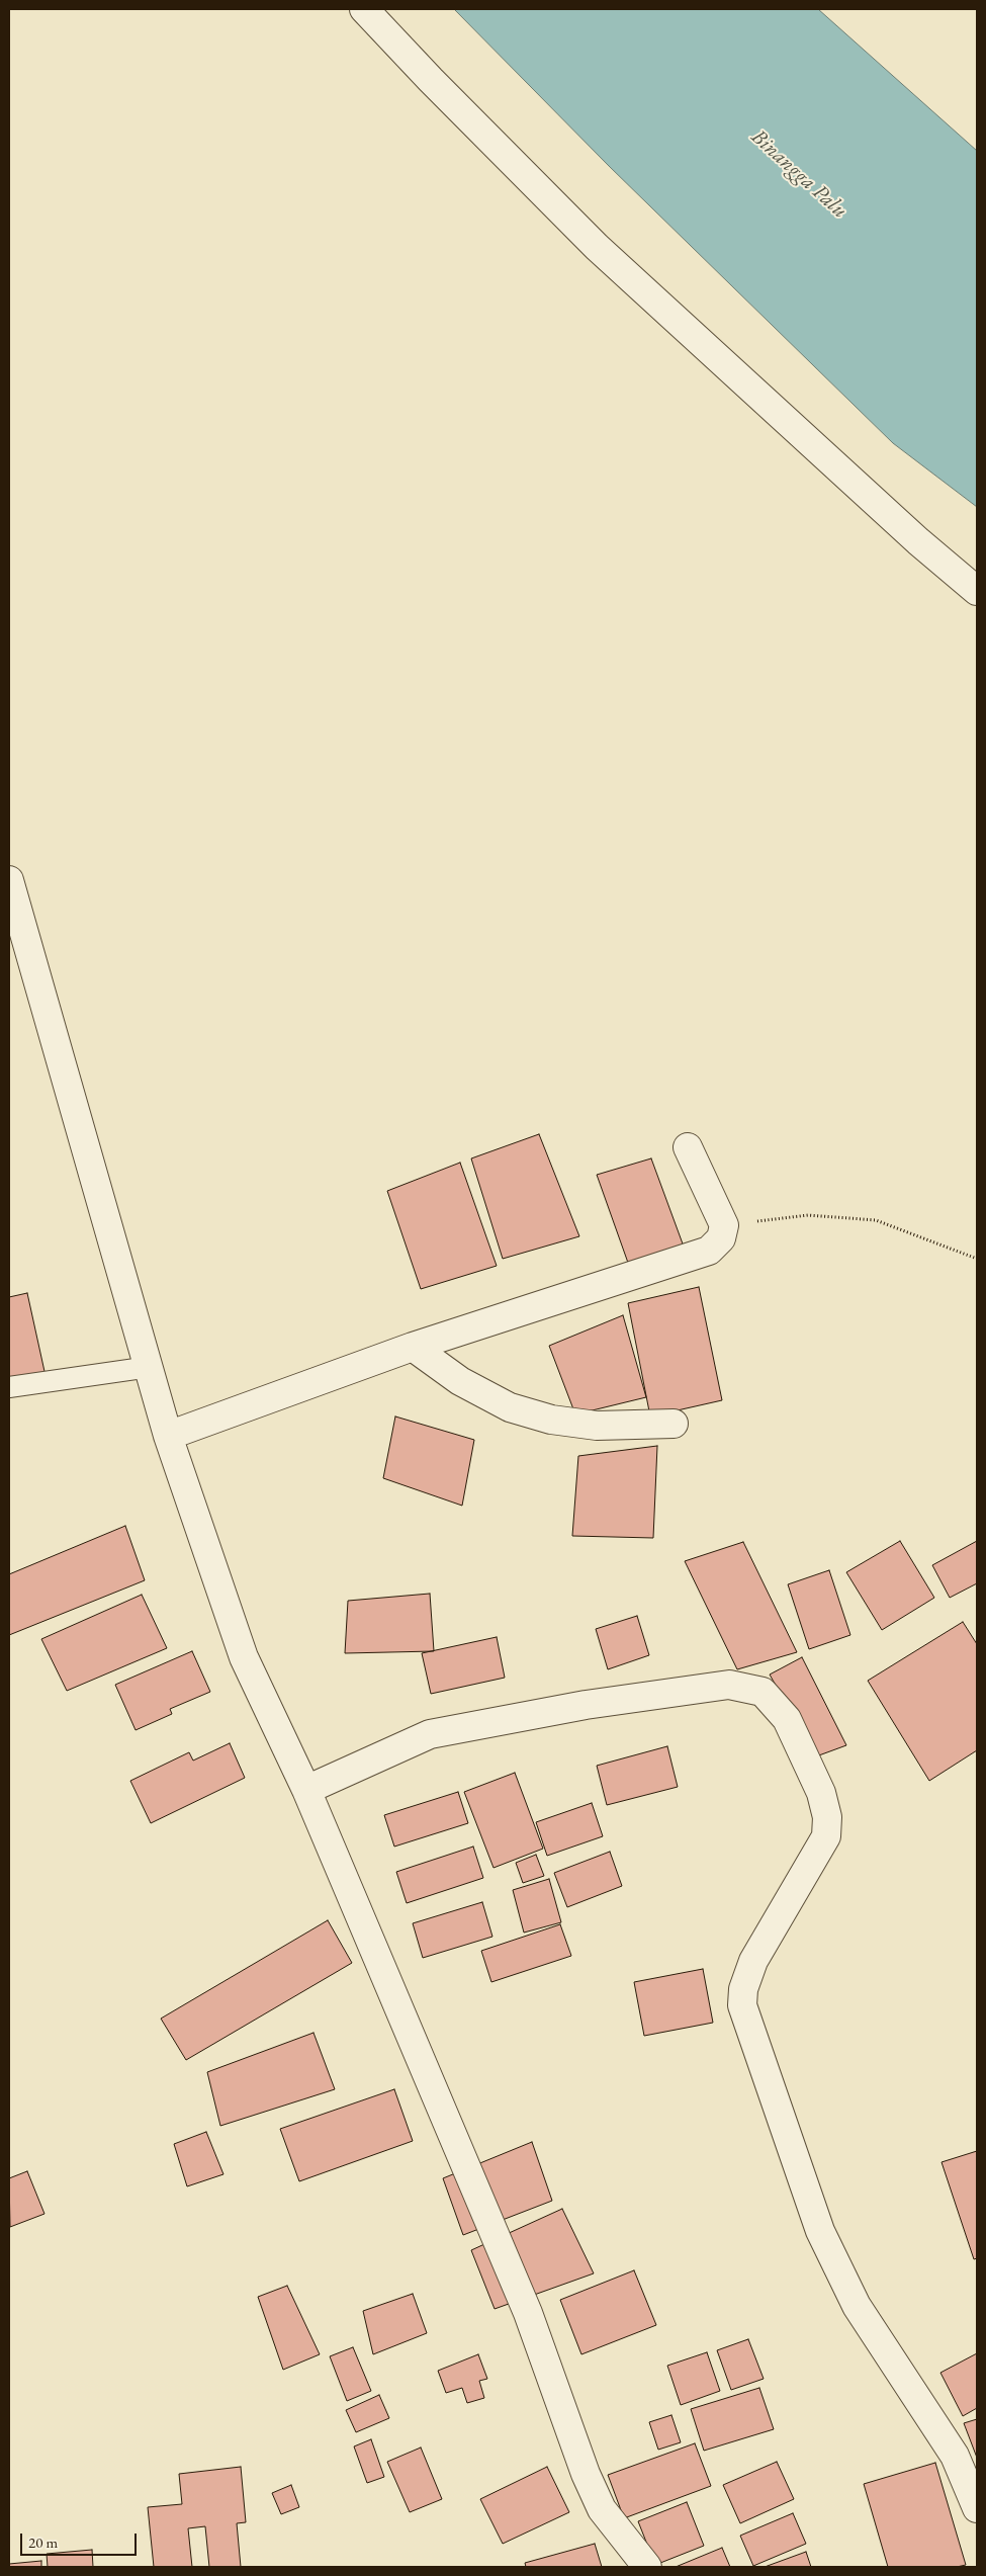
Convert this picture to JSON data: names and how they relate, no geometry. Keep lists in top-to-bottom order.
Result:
{
  "water": ["Binangga Palu"],
  "scale_bar": "20 m"
}
